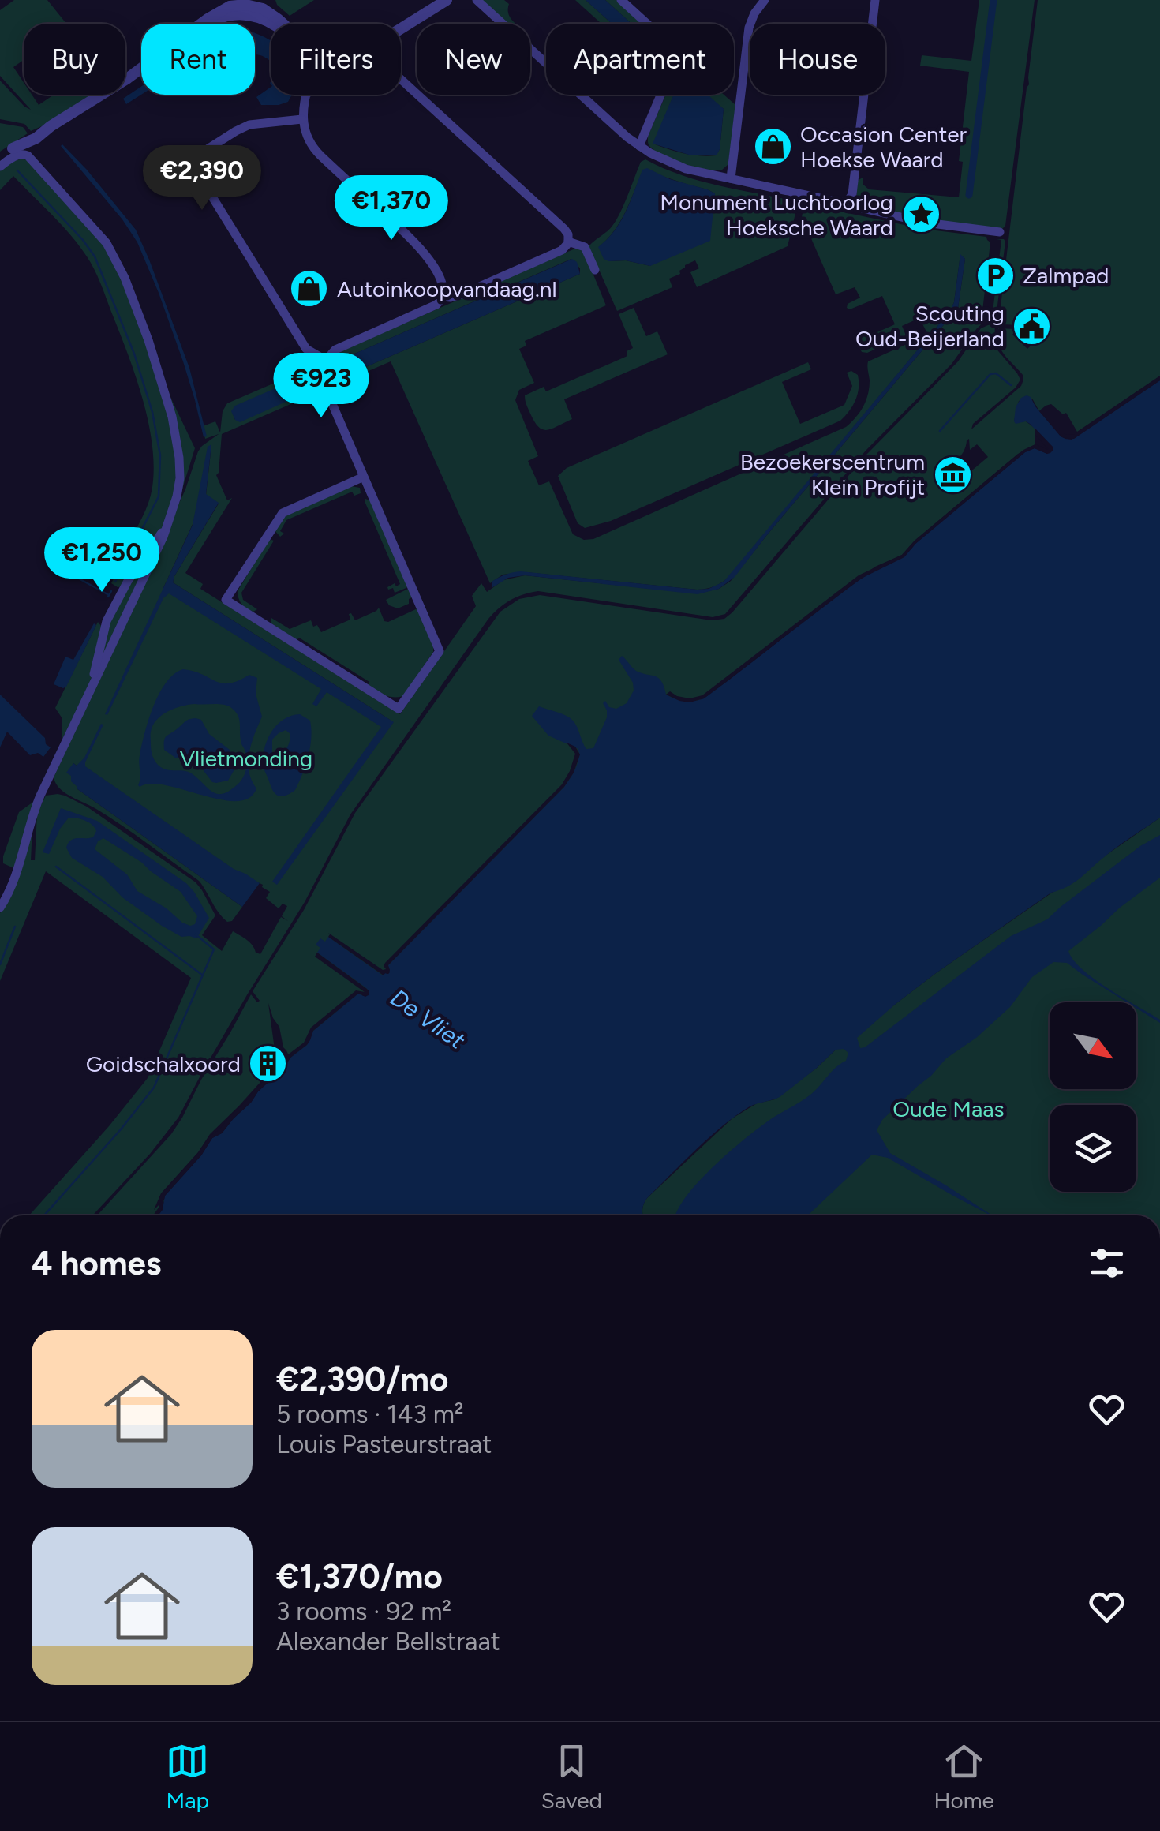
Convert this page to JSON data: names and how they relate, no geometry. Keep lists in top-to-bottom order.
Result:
{
  "water": ["De Vliet"],
  "parks": ["Vlietmonding", "Oude Maas"],
  "places": {
    "shop": ["Occasion Center Hoekse Waard", "Autoinkoopvandaag.nl"],
    "place": ["Monument Luchtoorlog Hoeksche Waard"],
    "parking": ["Zalmpad"],
    "public building": ["Scouting Oud-Beijerland"],
    "museum": ["Bezoekerscentrum Klein Profijt"],
    "building": ["Goidschalxoord"]
  },
  "north": "bottom right",
  "page": {
    "chip": [
      "Buy",
      "Rent",
      "Filters",
      "New",
      "Apartment",
      "House"
    ],
    "price": [
      "€2,390",
      "€1,370",
      "€923",
      "€1,250"
    ],
    "heading": "4 homes",
    "list": [
      {
        "name": "€2,390/mo",
        "note": "5 rooms · 143 m² · Louis Pasteurstraat"
      },
      {
        "name": "€1,370/mo",
        "note": "3 rooms · 92 m² · Alexander Bellstraat"
      }
    ],
    "tabs": ["Map", "Saved", "Home"]
  }
}
